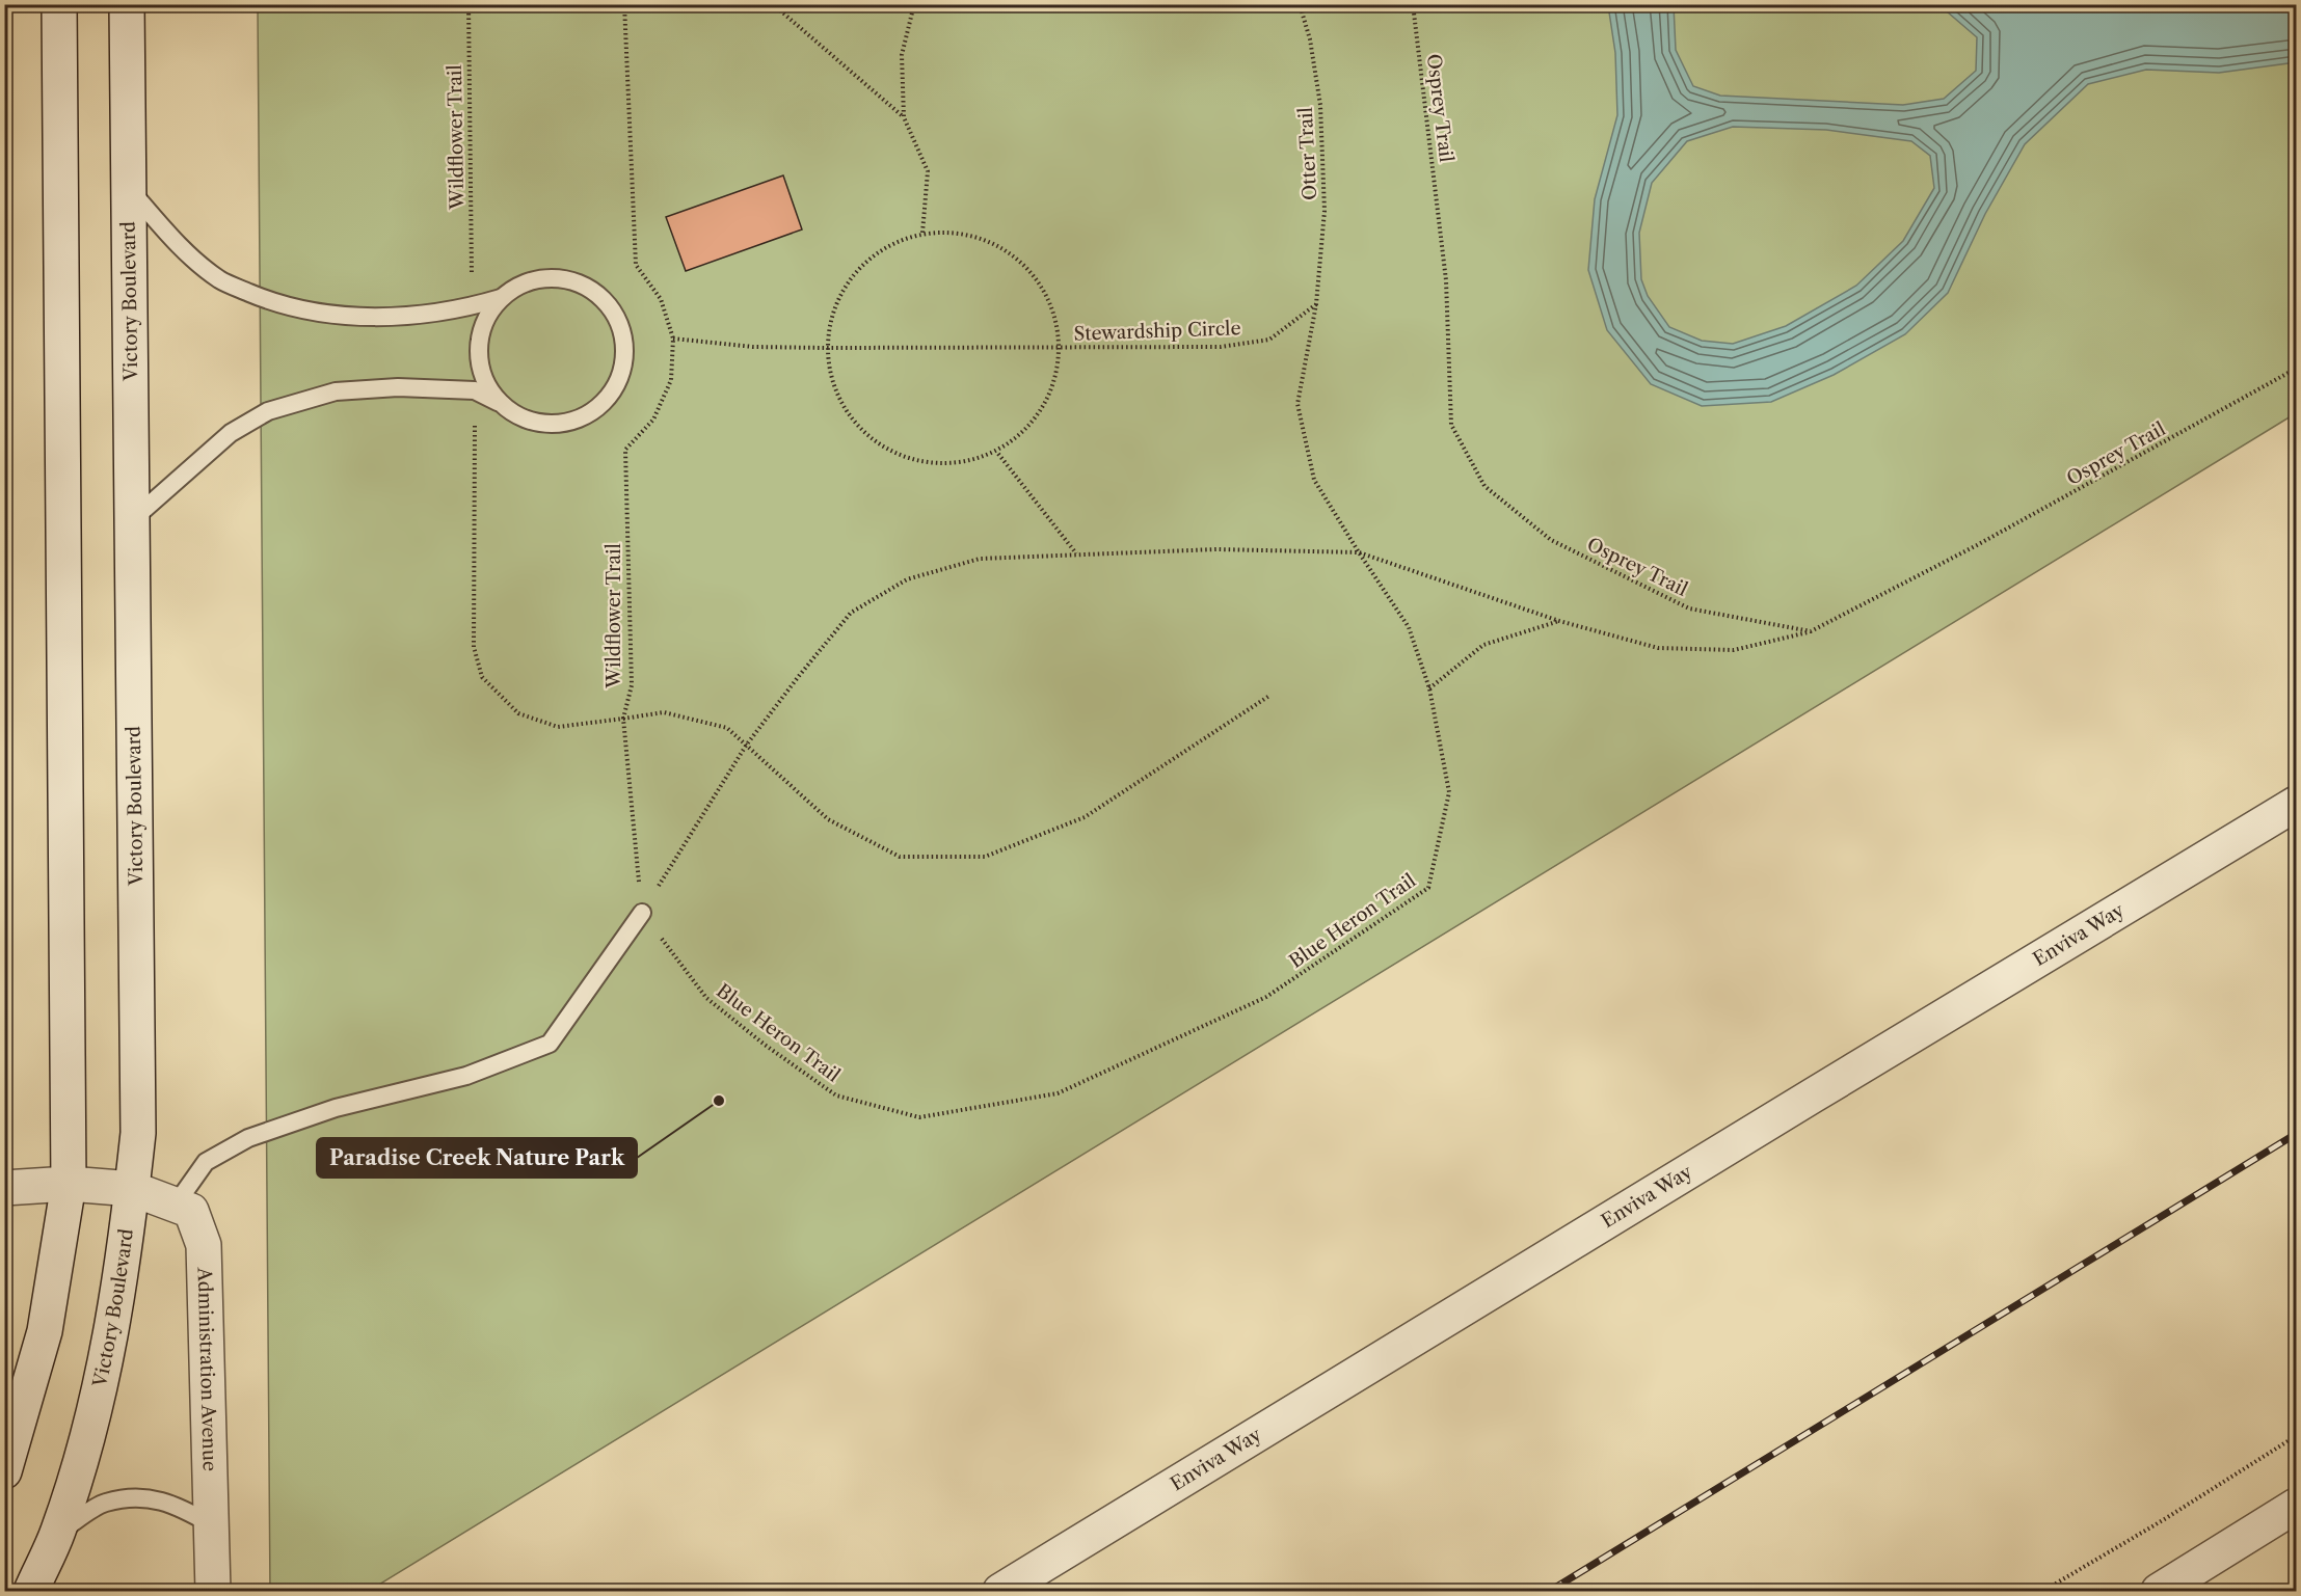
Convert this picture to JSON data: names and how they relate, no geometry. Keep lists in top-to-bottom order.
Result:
{
  "streets": {
    "main road": ["Victory Boulevard", "Enviva Way", "Administration Avenue"],
    "path": [
      "Osprey Trail",
      "Wildflower Trail",
      "Otter Trail",
      "Stewardship Circle",
      "Blue Heron Trail"
    ]
  },
  "crossings": [
    ["Wildflower Trail", "Stewardship Circle"],
    ["Otter Trail", "Stewardship Circle"],
    ["Otter Trail", "Blue Heron Trail"],
    ["Victory Boulevard", "Administration Avenue"]
  ],
  "places": ["Paradise Creek Nature Park"]
}
